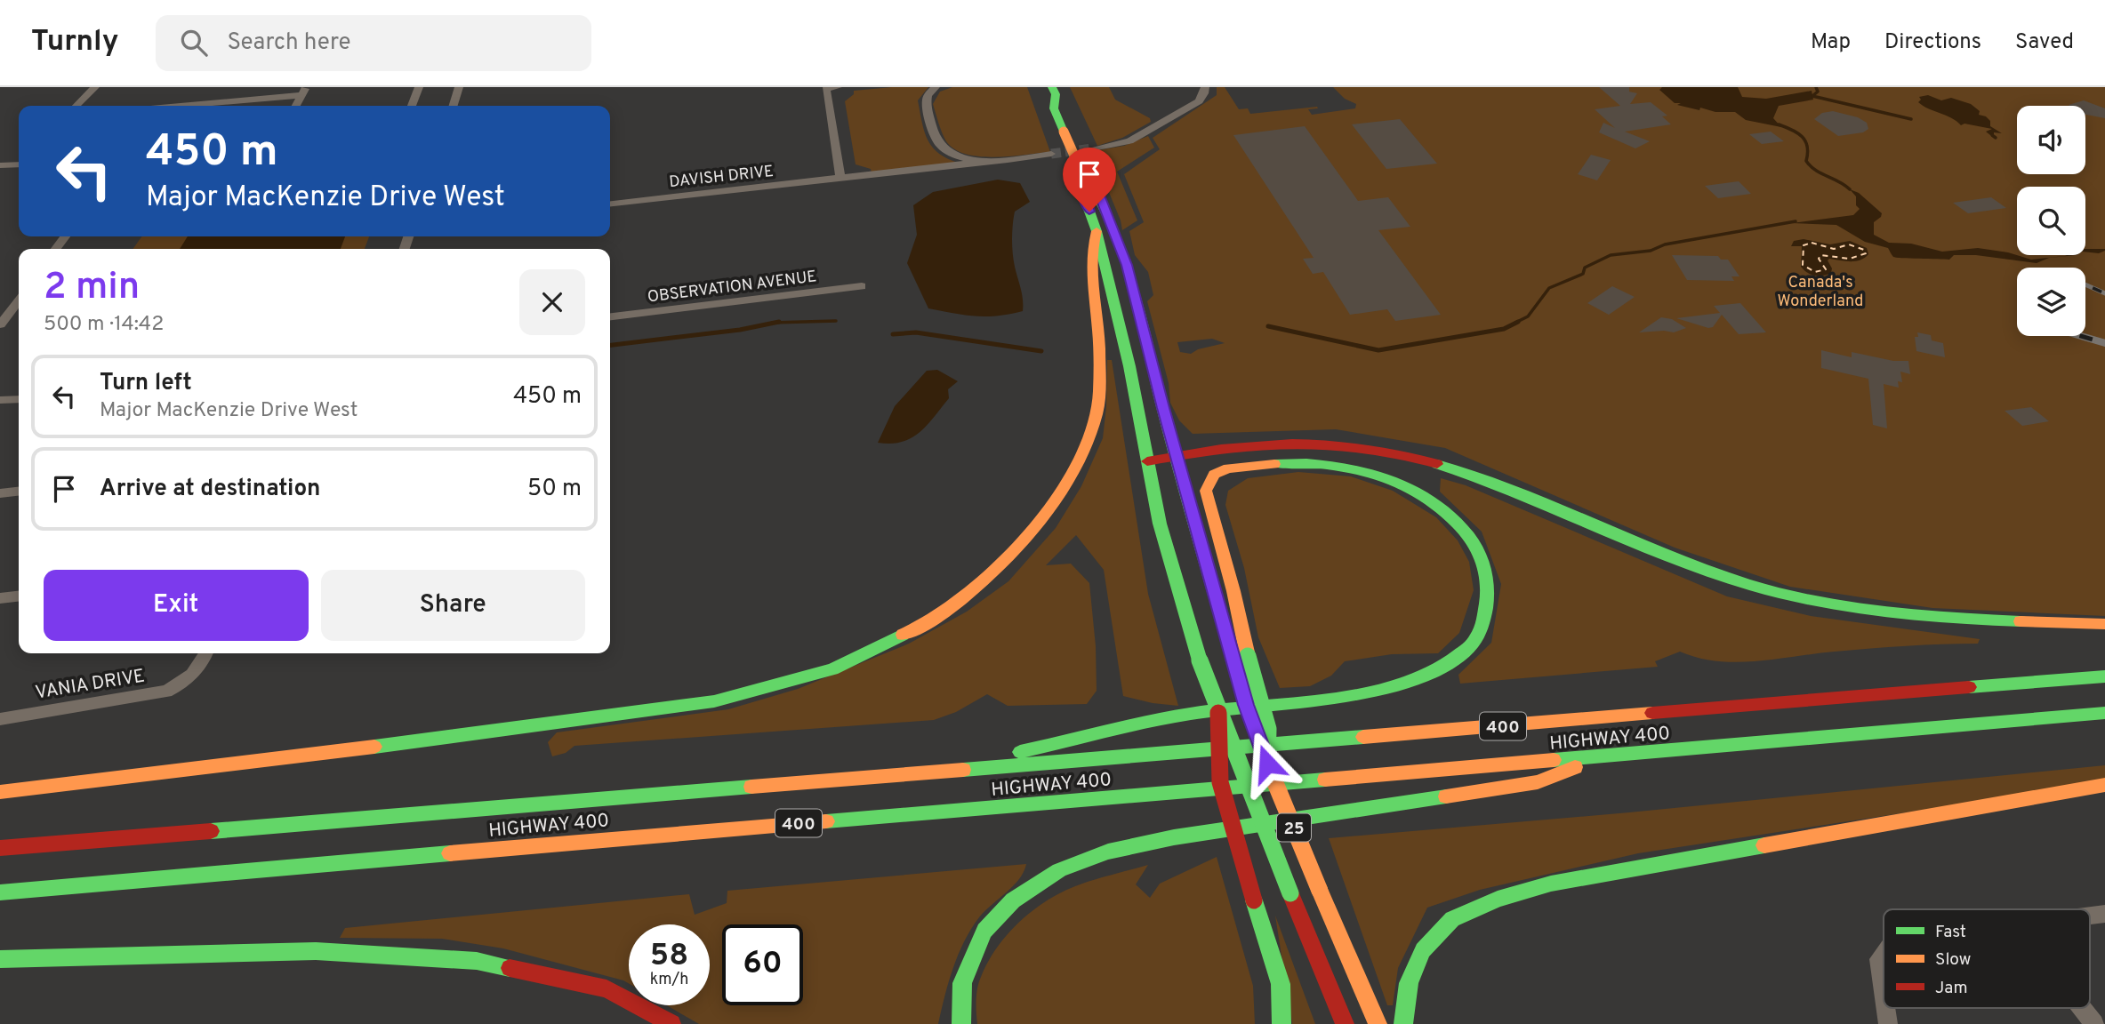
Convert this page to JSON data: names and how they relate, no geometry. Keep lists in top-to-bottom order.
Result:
{
  "streets": {
    "main road": ["400", "HIGHWAY 400", "25"],
    "street": ["DAVISH DRIVE", "OBSERVATION AVENUE", "VANIA DRIVE"]
  },
  "parks": ["Canada's Wonderland"],
  "legend": ["Fast", "Slow", "Jam"],
  "page": {
    "header": "Turnly",
    "search": "Search here",
    "nav": ["Map", "Directions", "Saved"],
    "turn": ["450 m", "Major MacKenzie Drive West"],
    "heading": ["2 min", "500 m · 14:42"],
    "list": [
      {
        "name": "Turn left",
        "note": "Major MacKenzie Drive West",
        "value": "450 m"
      },
      {
        "name": "Arrive at destination",
        "value": "50 m"
      }
    ],
    "buttons": ["Exit", "Share"],
    "speed": "58 km/h",
    "limit": "60"
  }
}
